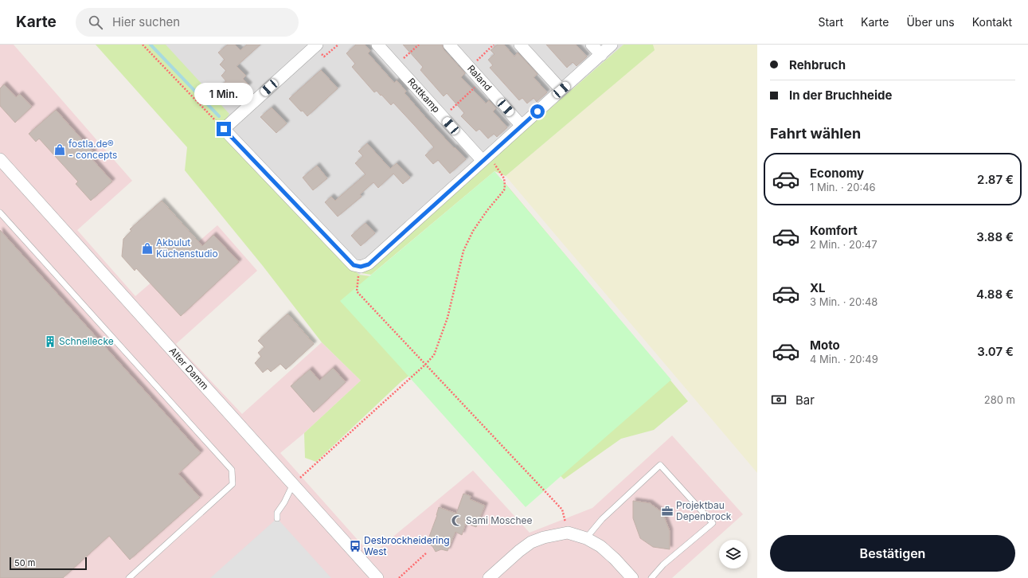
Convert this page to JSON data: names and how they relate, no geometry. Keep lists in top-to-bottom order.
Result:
{
  "streets": {
    "street": ["Raland", "Rottkamp", "Alter Damm"]
  },
  "places": {
    "shop": ["fostla.de® - concepts", "Akbulut Küchenstudio"],
    "building": ["Schnellecke"],
    "office": ["Projektbau Depenbrock"],
    "mosque": ["Sami Moschee"],
    "bus stop": ["Desbrockheidering West"]
  },
  "scale_bar": "50 m",
  "page": {
    "header": "Karte",
    "search": "Hier suchen",
    "nav": [
      "Start",
      "Karte",
      "Über uns",
      "Kontakt"
    ],
    "banner": ["Rehbruch", "In der Bruchheide"],
    "bubble": "1 Min.",
    "heading": "Fahrt wählen",
    "list": [
      {
        "name": "Economy",
        "note": "1 Min. · 20:46",
        "value": "2.87 €"
      },
      {
        "name": "Komfort",
        "note": "2 Min. · 20:47",
        "value": "3.88 €"
      },
      {
        "name": "XL",
        "note": "3 Min. · 20:48",
        "value": "4.88 €"
      },
      {
        "name": "Moto",
        "note": "4 Min. · 20:49",
        "value": "3.07 €"
      }
    ],
    "pay": ["Bar", "280 m"],
    "buttons": "Bestätigen",
    "scale": "50 m"
  }
}
